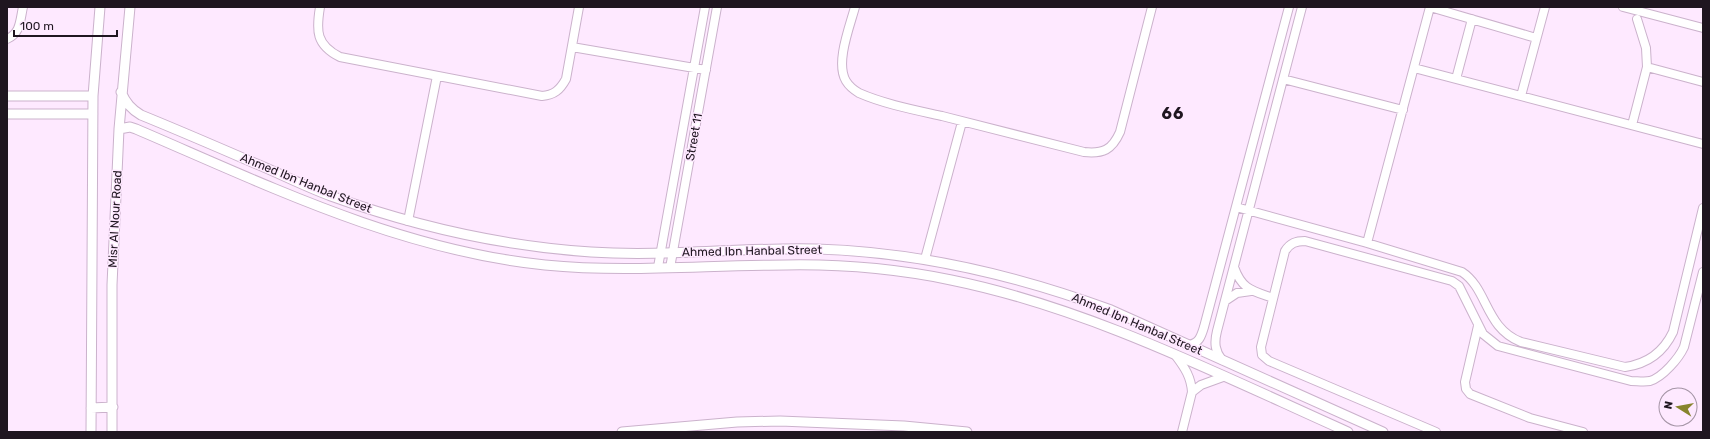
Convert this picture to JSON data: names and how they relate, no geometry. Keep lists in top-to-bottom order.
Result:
{
  "streets": {
    "street": ["Street 11", "Ahmed Ibn Hanbal Street", "Misr Al Nour Road"]
  },
  "crossings": [
    ["Street 11", "Ahmed Ibn Hanbal Street"],
    ["Ahmed Ibn Hanbal Street", "Misr Al Nour Road"]
  ],
  "districts": ["66"],
  "scale_bar": "100 m",
  "north": "left"
}
